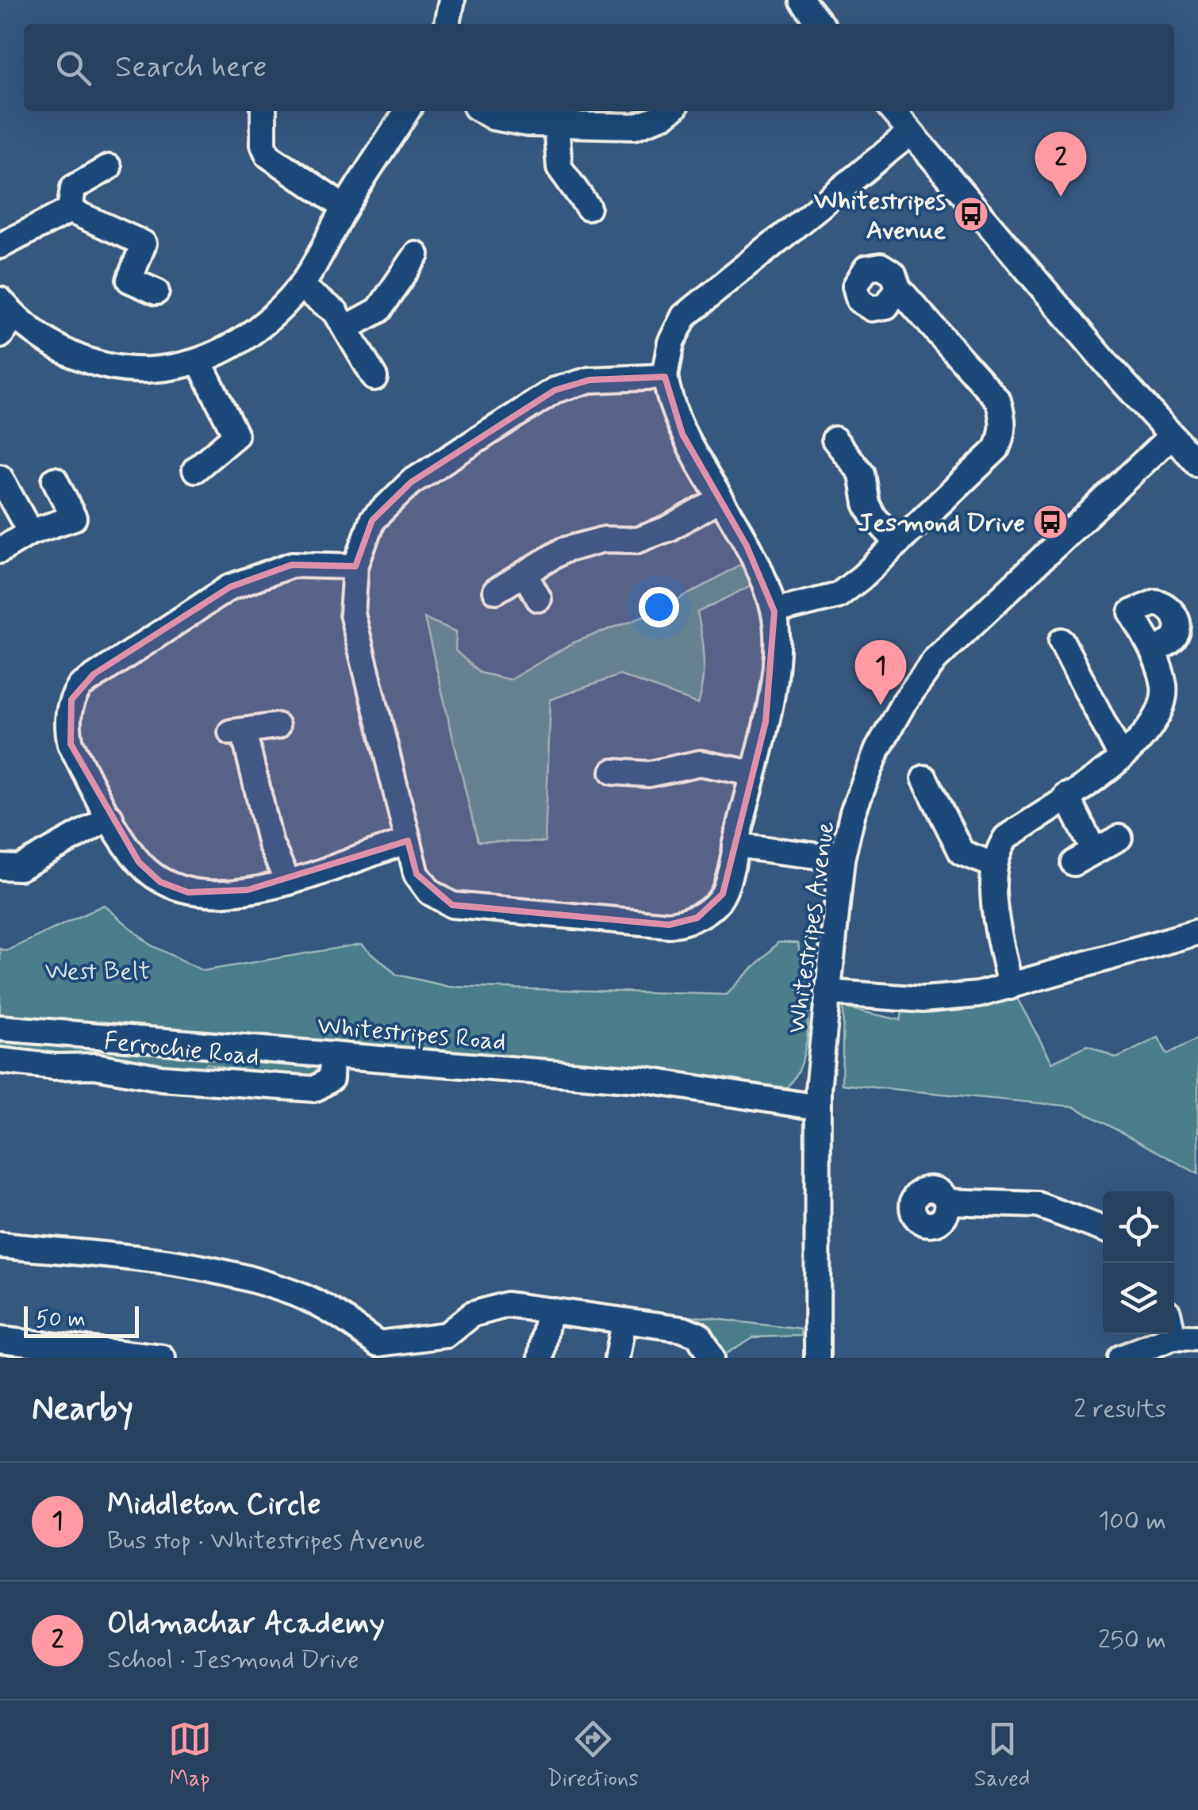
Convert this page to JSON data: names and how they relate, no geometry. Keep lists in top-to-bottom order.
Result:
{
  "streets": {
    "street": ["Whitestripes Avenue", "Whitestripes Road", "Ferrochie Road"]
  },
  "crossings": [
    ["Whitestripes Avenue", "Whitestripes Road"],
    ["Whitestripes Road", "Ferrochie Road"]
  ],
  "parks": ["West Belt"],
  "places": {
    "bus stop": ["Whitestripes Avenue", "Jesmond Drive"]
  },
  "scale_bar": "50 m",
  "page": {
    "search": "Search here",
    "pins": ["2", "1"],
    "scale": "50 m",
    "heading": ["Nearby", "2 results"],
    "list": [
      {
        "mark": "1",
        "name": "Middleton Circle",
        "note": "Bus stop · Whitestripes Avenue",
        "value": "100 m"
      },
      {
        "mark": "2",
        "name": "Oldmachar Academy",
        "note": "School · Jesmond Drive",
        "value": "250 m"
      }
    ],
    "nav": ["Map", "Directions", "Saved"]
  }
}
